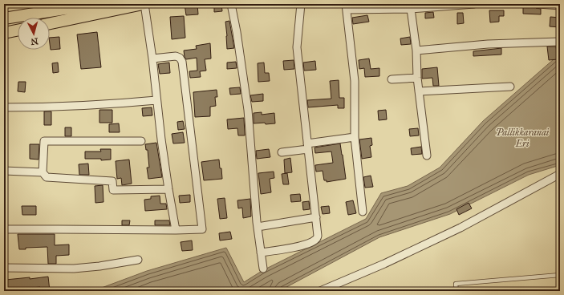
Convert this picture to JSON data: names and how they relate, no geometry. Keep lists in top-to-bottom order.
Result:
{
  "water": ["Pallikkaranai Eri"],
  "north": "bottom"
}
